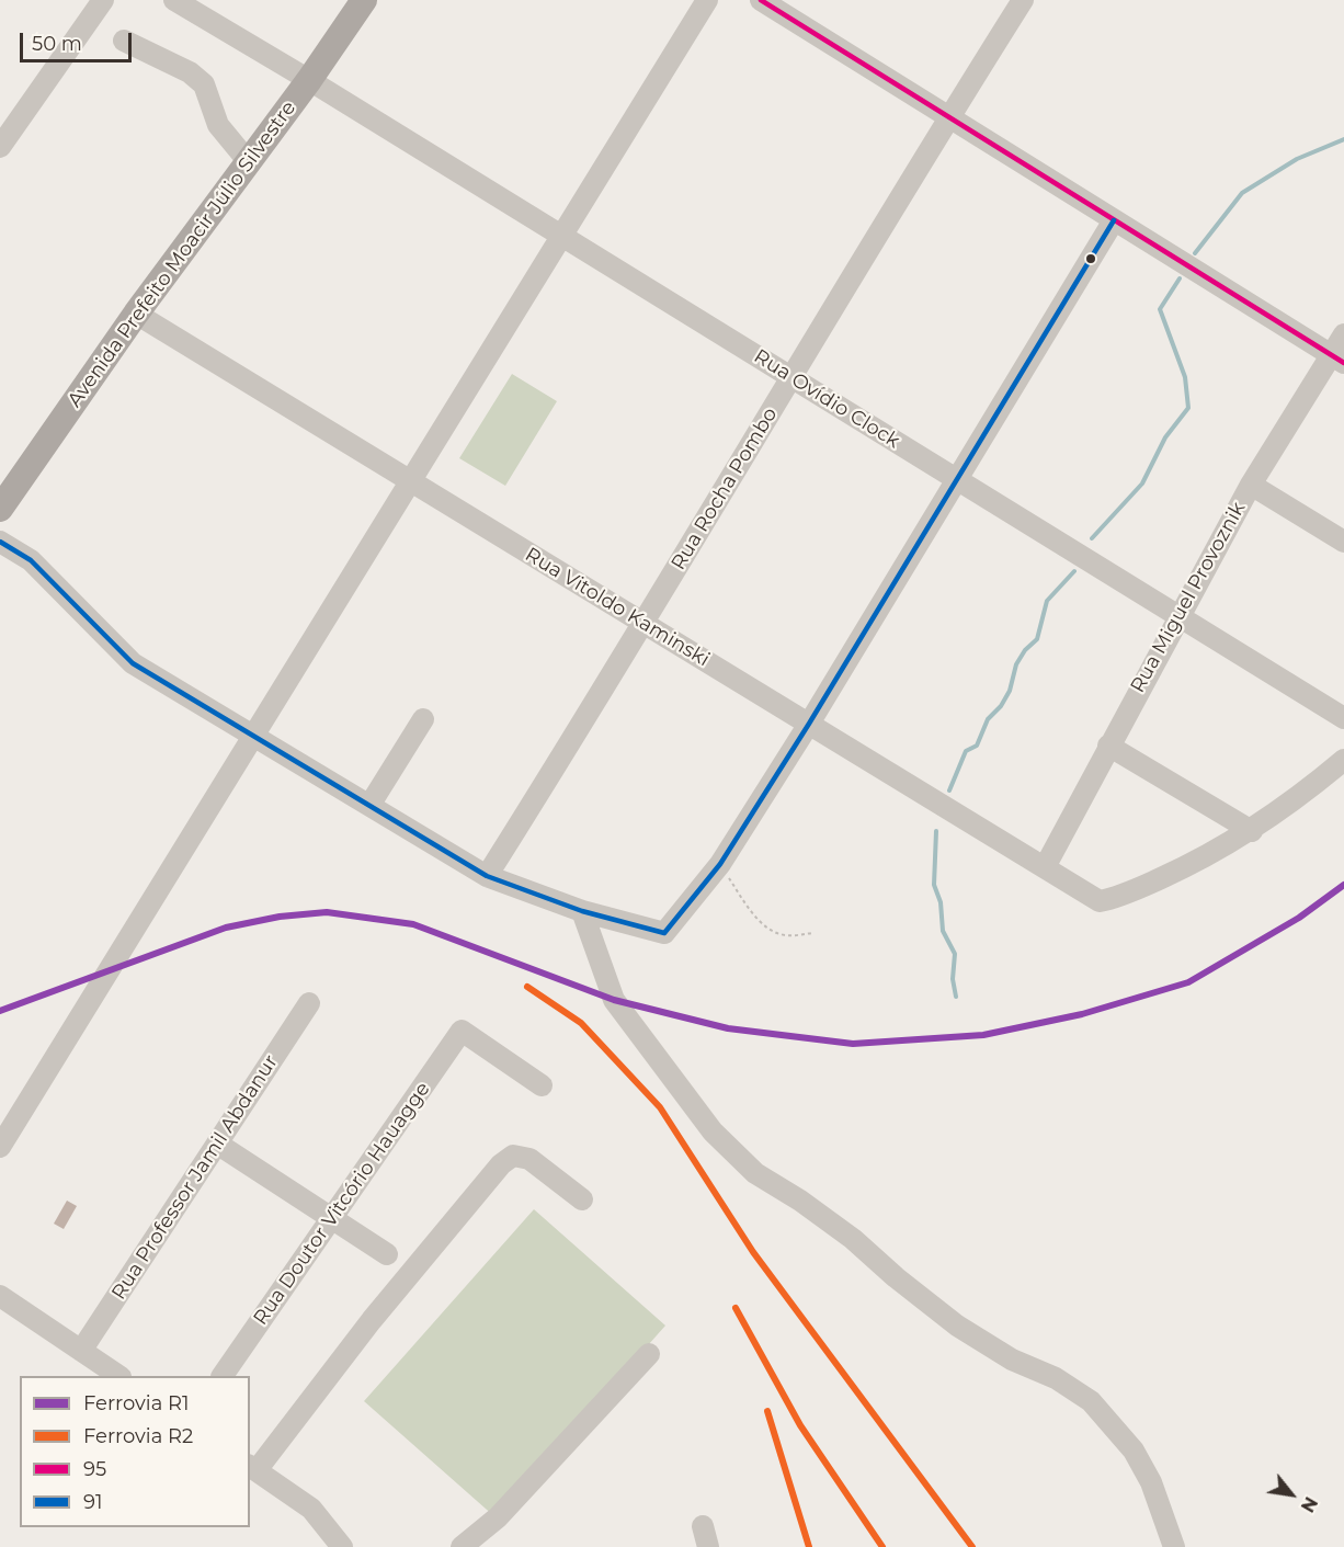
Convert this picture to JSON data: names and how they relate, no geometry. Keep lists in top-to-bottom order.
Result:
{
  "streets": {
    "main road": ["Avenida Prefeito Moacir Júlio Silvestre"],
    "street": [
      "Rua Ovídio Clock",
      "Rua Rocha Pombo",
      "Rua Miguel Provoznik",
      "Rua Vitoldo Kaminski",
      "Rua Professor Jamil Abdanur",
      "Rua Doutor Vitcório Hauagge"
    ]
  },
  "crossings": [
    ["Avenida Prefeito Moacir Júlio Silvestre", "Rua Ovídio Clock"],
    ["Avenida Prefeito Moacir Júlio Silvestre", "Rua Vitoldo Kaminski"],
    ["Rua Ovídio Clock", "Rua Rocha Pombo"],
    ["Rua Ovídio Clock", "Rua Miguel Provoznik"],
    ["Rua Rocha Pombo", "Rua Vitoldo Kaminski"],
    ["Rua Miguel Provoznik", "Rua Vitoldo Kaminski"]
  ],
  "lines": [
    "transit line 95",
    "transit line 91",
    "rail line R1",
    "rail line R2"
  ],
  "legend": [
    "Ferrovia R1",
    "Ferrovia R2",
    "95",
    "91"
  ],
  "scale_bar": "50 m",
  "north": "bottom right"
}
